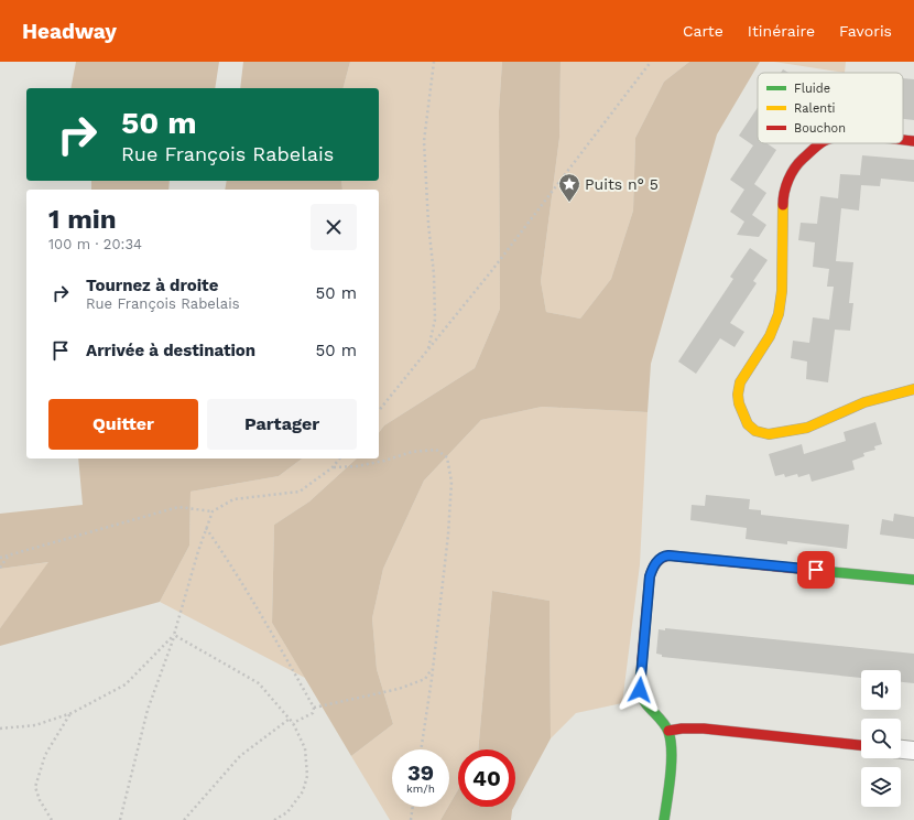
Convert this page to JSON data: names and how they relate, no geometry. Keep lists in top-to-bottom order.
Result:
{
  "places": {
    "place": ["Puits n° 5"]
  },
  "legend": ["Fluide", "Ralenti", "Bouchon"],
  "page": {
    "header": "Headway",
    "nav": ["Carte", "Itinéraire", "Favoris"],
    "turn": ["50 m", "Rue François Rabelais"],
    "heading": ["1 min", "100 m · 20:34"],
    "list": [
      {
        "name": "Tournez à droite",
        "note": "Rue François Rabelais",
        "value": "50 m"
      },
      {
        "name": "Arrivée à destination",
        "value": "50 m"
      }
    ],
    "buttons": ["Quitter", "Partager"],
    "speed": "39 km/h",
    "limit": "40"
  }
}
